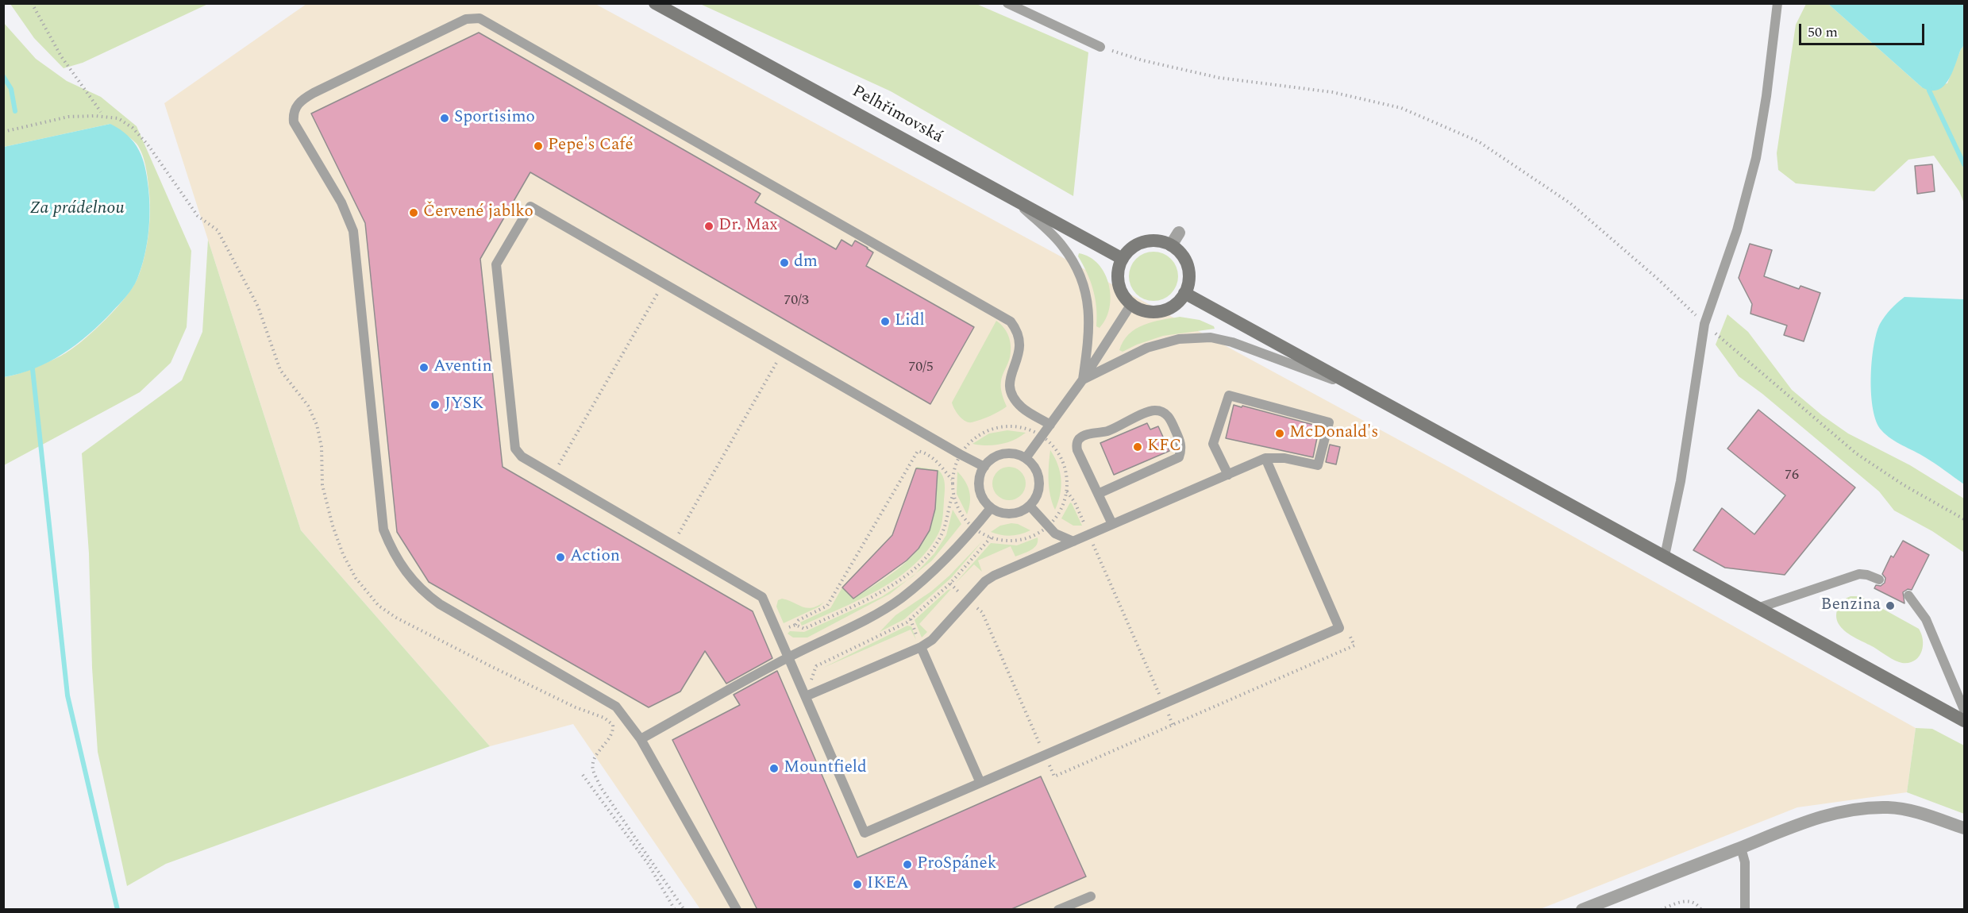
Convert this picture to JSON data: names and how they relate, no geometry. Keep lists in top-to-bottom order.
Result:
{
  "streets": {
    "main road": ["Pelhřimovská"]
  },
  "water": ["Za prádelnou"],
  "places": [
    "Sportisimo",
    "Pepe's Café",
    "Červené jablko",
    "Dr. Max",
    "dm",
    "Lidl",
    "Aventin",
    "JYSK",
    "McDonald's",
    "KFC",
    "Action",
    "Benzina",
    "Mountfield",
    "ProSpánek",
    "IKEA"
  ],
  "house_numbers": ["70/3", "70/5", "76"],
  "scale_bar": "50 m"
}
